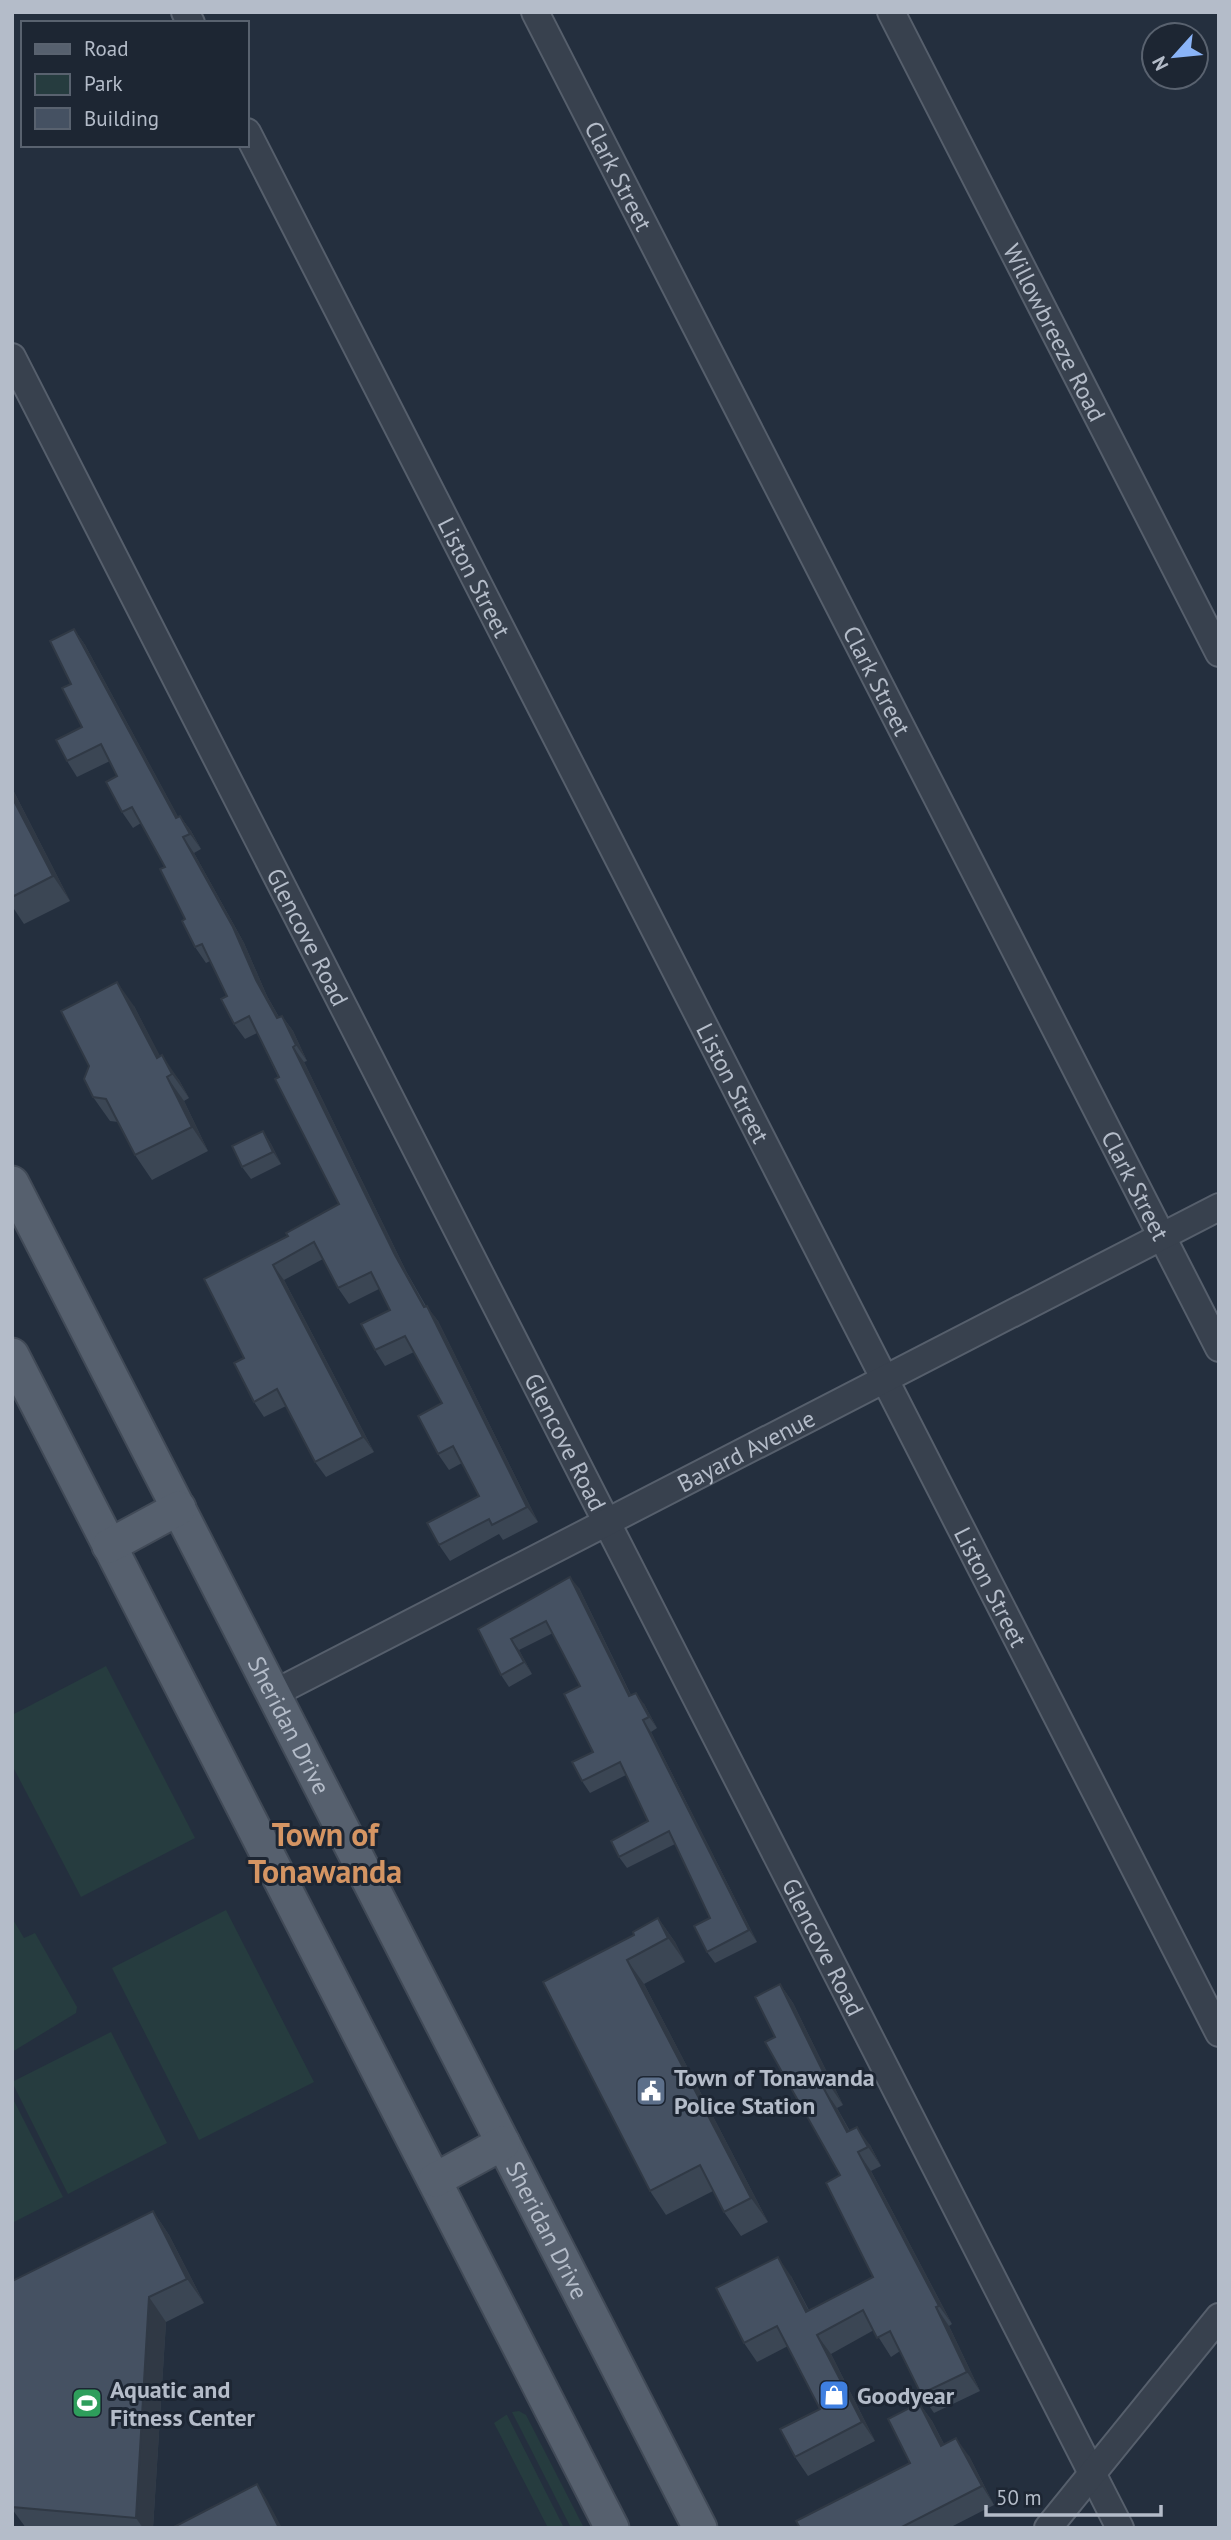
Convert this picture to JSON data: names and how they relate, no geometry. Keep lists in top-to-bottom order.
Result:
{
  "streets": {
    "main road": ["Sheridan Drive"],
    "street": [
      "Clark Street",
      "Willowbreeze Road",
      "Liston Street",
      "Glencove Road",
      "Bayard Avenue"
    ]
  },
  "crossings": [
    ["Clark Street", "Bayard Avenue"],
    ["Liston Street", "Bayard Avenue"],
    ["Glencove Road", "Bayard Avenue"],
    ["Bayard Avenue", "Sheridan Drive"]
  ],
  "districts": ["Town of Tonawanda"],
  "places": {
    "public building": ["Town of Tonawanda Police Station"],
    "shop": ["Goodyear"],
    "sports": ["Aquatic and Fitness Center"]
  },
  "legend": ["Road", "Park", "Building"],
  "scale_bar": "50 m",
  "north": "bottom left"
}
